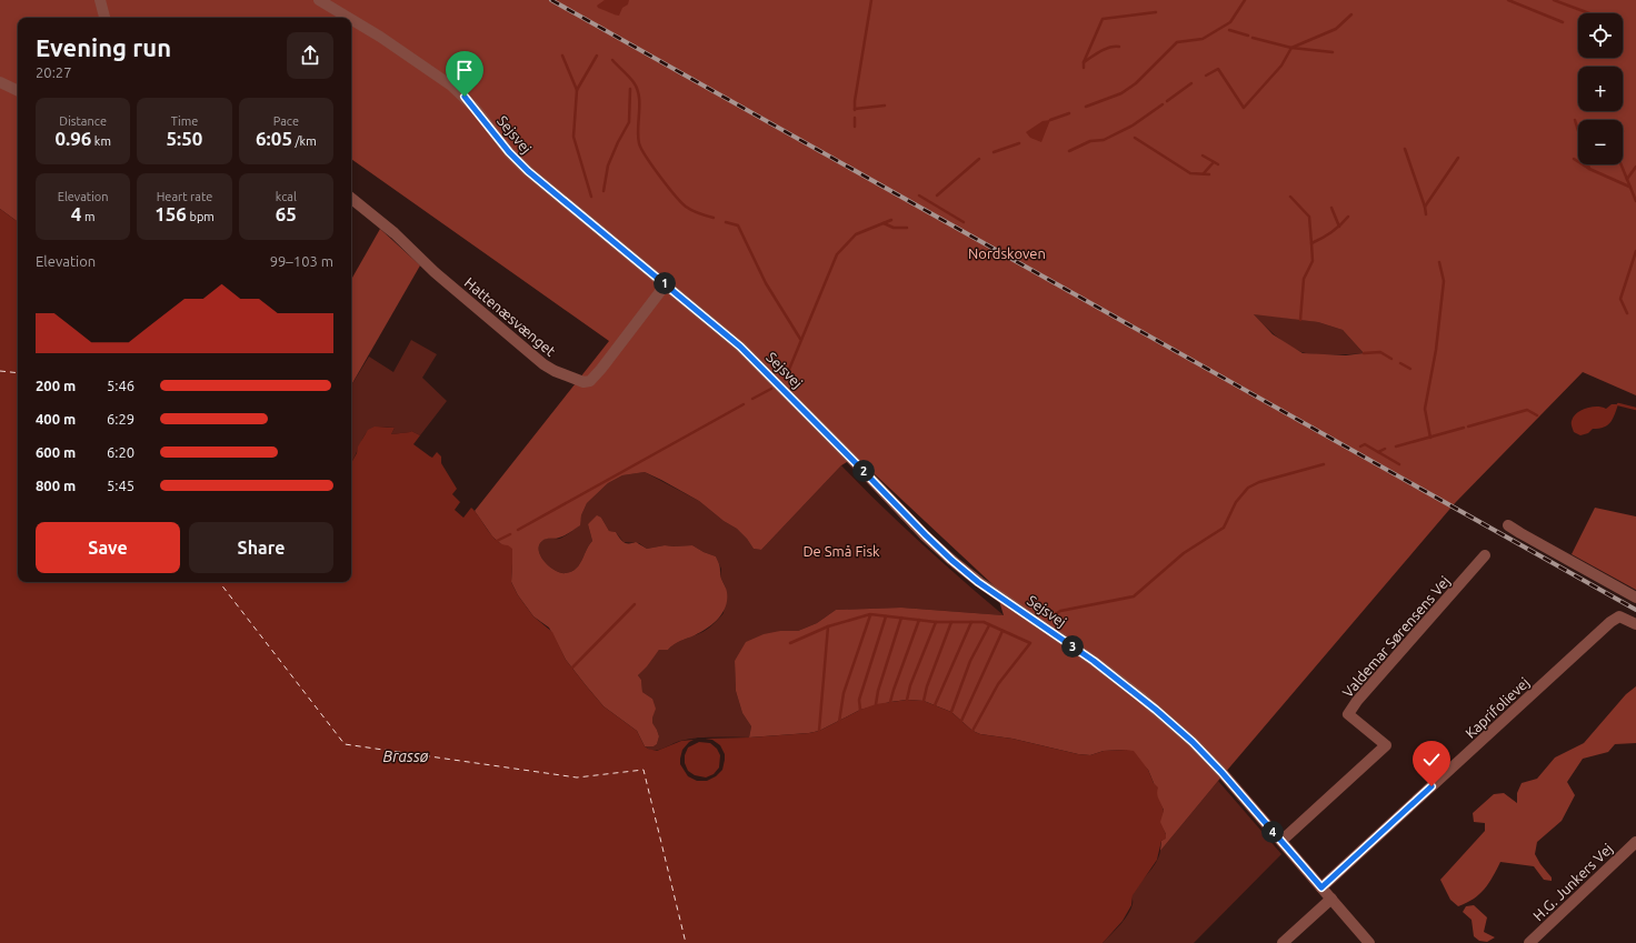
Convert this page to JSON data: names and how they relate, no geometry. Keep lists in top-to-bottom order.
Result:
{
  "streets": {
    "street": [
      "Sejsvej",
      "Hattenæsvænget",
      "Valdemar Sørensens Vej",
      "Kaprifolievej",
      "H.G. Junkers Vej"
    ]
  },
  "crossings": [
    ["Sejsvej", "Hattenæsvænget"],
    ["Sejsvej", "Valdemar Sørensens Vej"],
    ["Sejsvej", "Kaprifolievej"]
  ],
  "water": ["Brassø"],
  "parks": ["Nordskoven", "De Små Fisk"],
  "page": {
    "map_buttons": ["+", "−"],
    "heading": ["Evening run", "20:27"],
    "stats": [
      ["Distance", "0.96 km"],
      ["Time", "5:50"],
      ["Pace", "6:05 /km"],
      ["Elevation", "4 m"],
      ["Heart rate", "156 bpm"],
      ["kcal", "65"]
    ],
    "chart": ["Elevation", "99–103 m"],
    "pins": [
      "1",
      "2",
      "3",
      "4"
    ],
    "list": [
      {
        "name": "200 m",
        "note": "5:46"
      },
      {
        "name": "400 m",
        "note": "6:29"
      },
      {
        "name": "600 m",
        "note": "6:20"
      },
      {
        "name": "800 m",
        "note": "5:45"
      }
    ],
    "buttons": ["Save", "Share"]
  }
}
